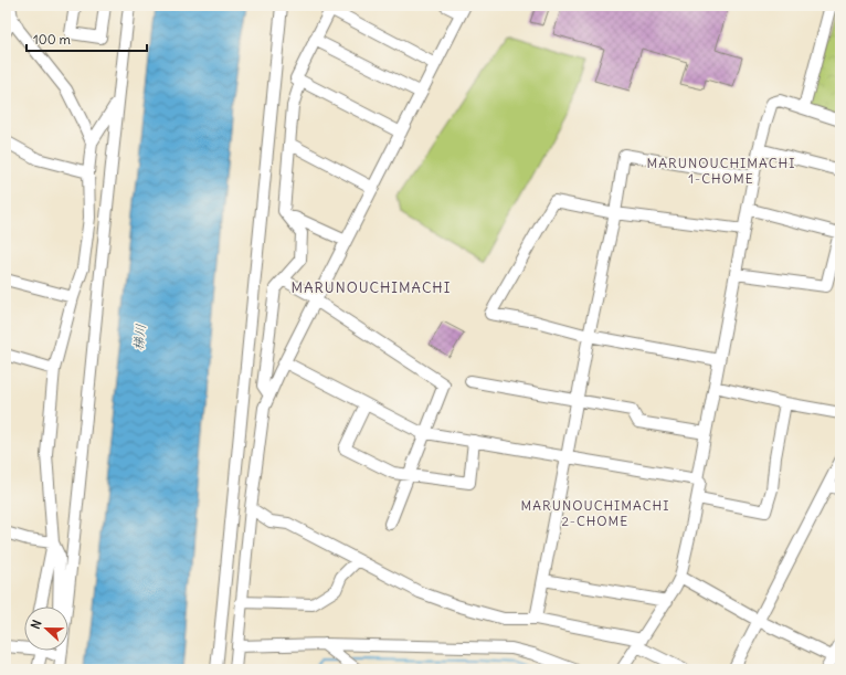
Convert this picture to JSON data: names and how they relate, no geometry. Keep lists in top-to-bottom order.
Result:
{
  "districts": ["MARUNOUCHIMACHI 1-CHOME", "MARUNOUCHIMACHI", "MARUNOUCHIMACHI 2-CHOME"],
  "water": ["梯川"],
  "scale_bar": "100 m",
  "north": "left"
}
